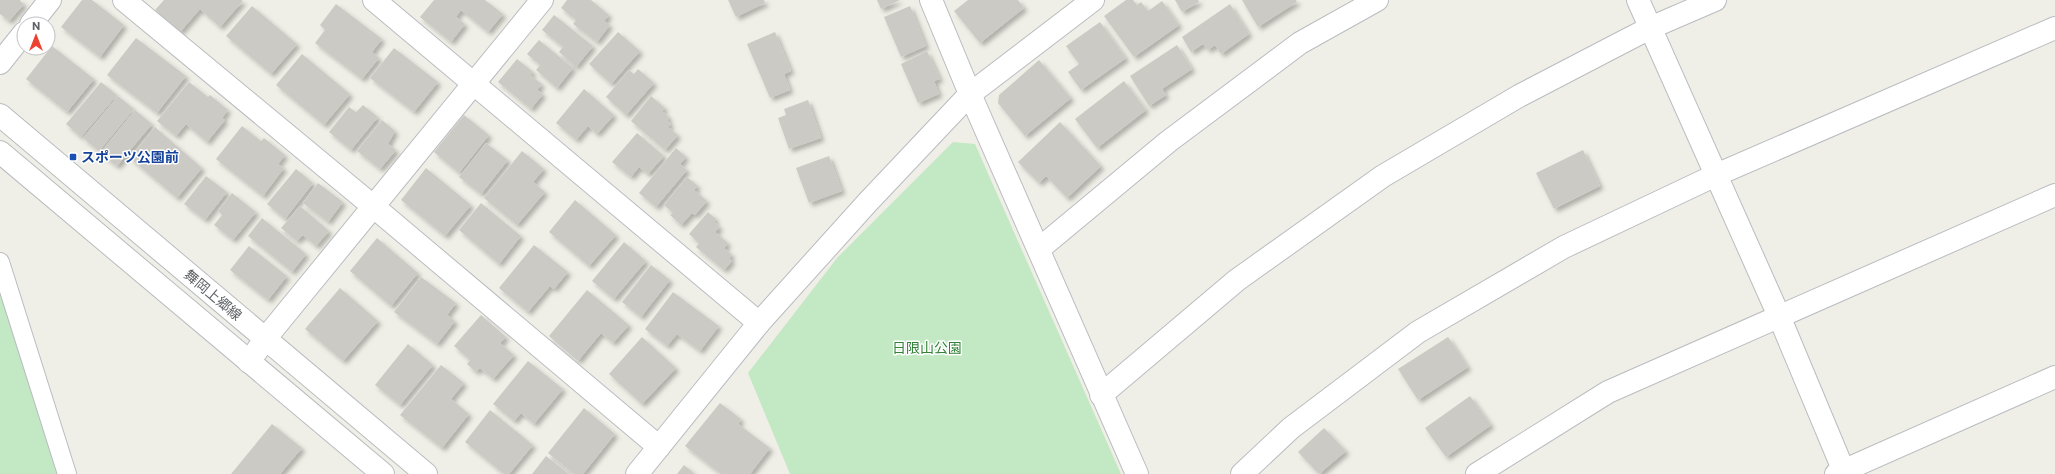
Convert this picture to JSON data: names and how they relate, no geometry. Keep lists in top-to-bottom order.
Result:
{
  "streets": {
    "street": ["舞岡上郷線"]
  },
  "parks": ["日限山公園"],
  "places": {
    "transit": ["スポーツ公園前"]
  },
  "north": "top"
}
